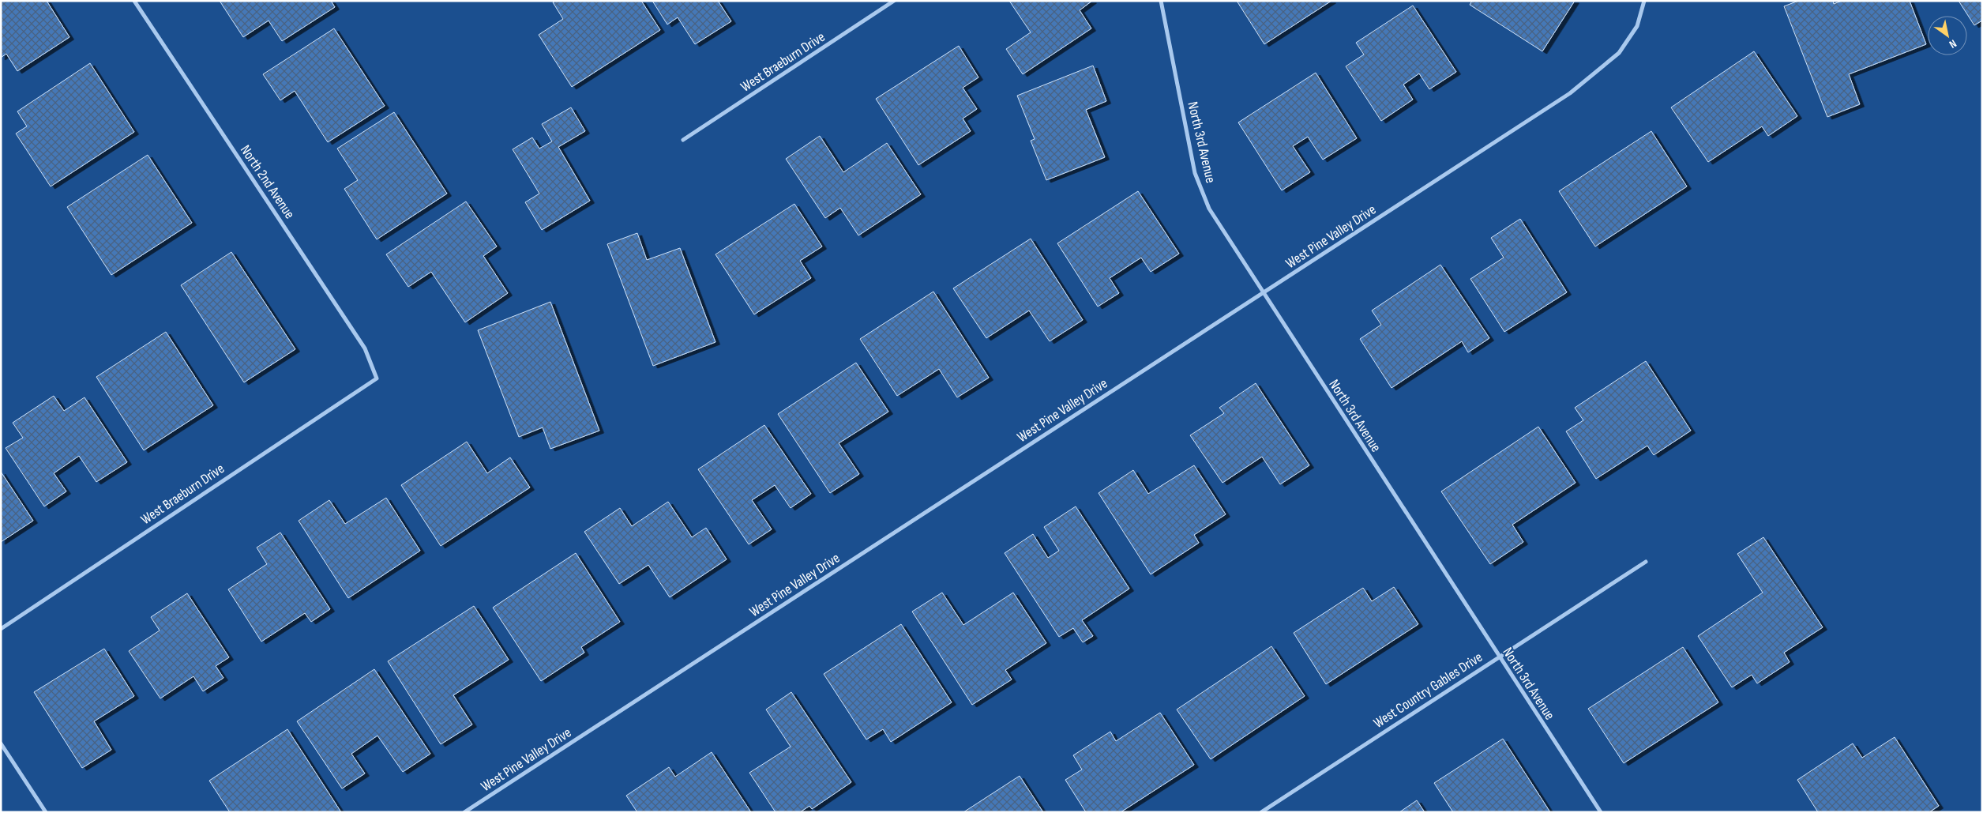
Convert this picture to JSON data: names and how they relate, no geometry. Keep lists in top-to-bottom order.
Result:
{
  "streets": {
    "street": [
      "West Braeburn Drive",
      "North 3rd Avenue",
      "North 2nd Avenue",
      "West Pine Valley Drive",
      "West Country Gables Drive"
    ]
  },
  "crossings": [
    ["West Braeburn Drive", "North 2nd Avenue"],
    ["North 3rd Avenue", "West Pine Valley Drive"],
    ["North 3rd Avenue", "West Country Gables Drive"]
  ],
  "north": "bottom right"
}
